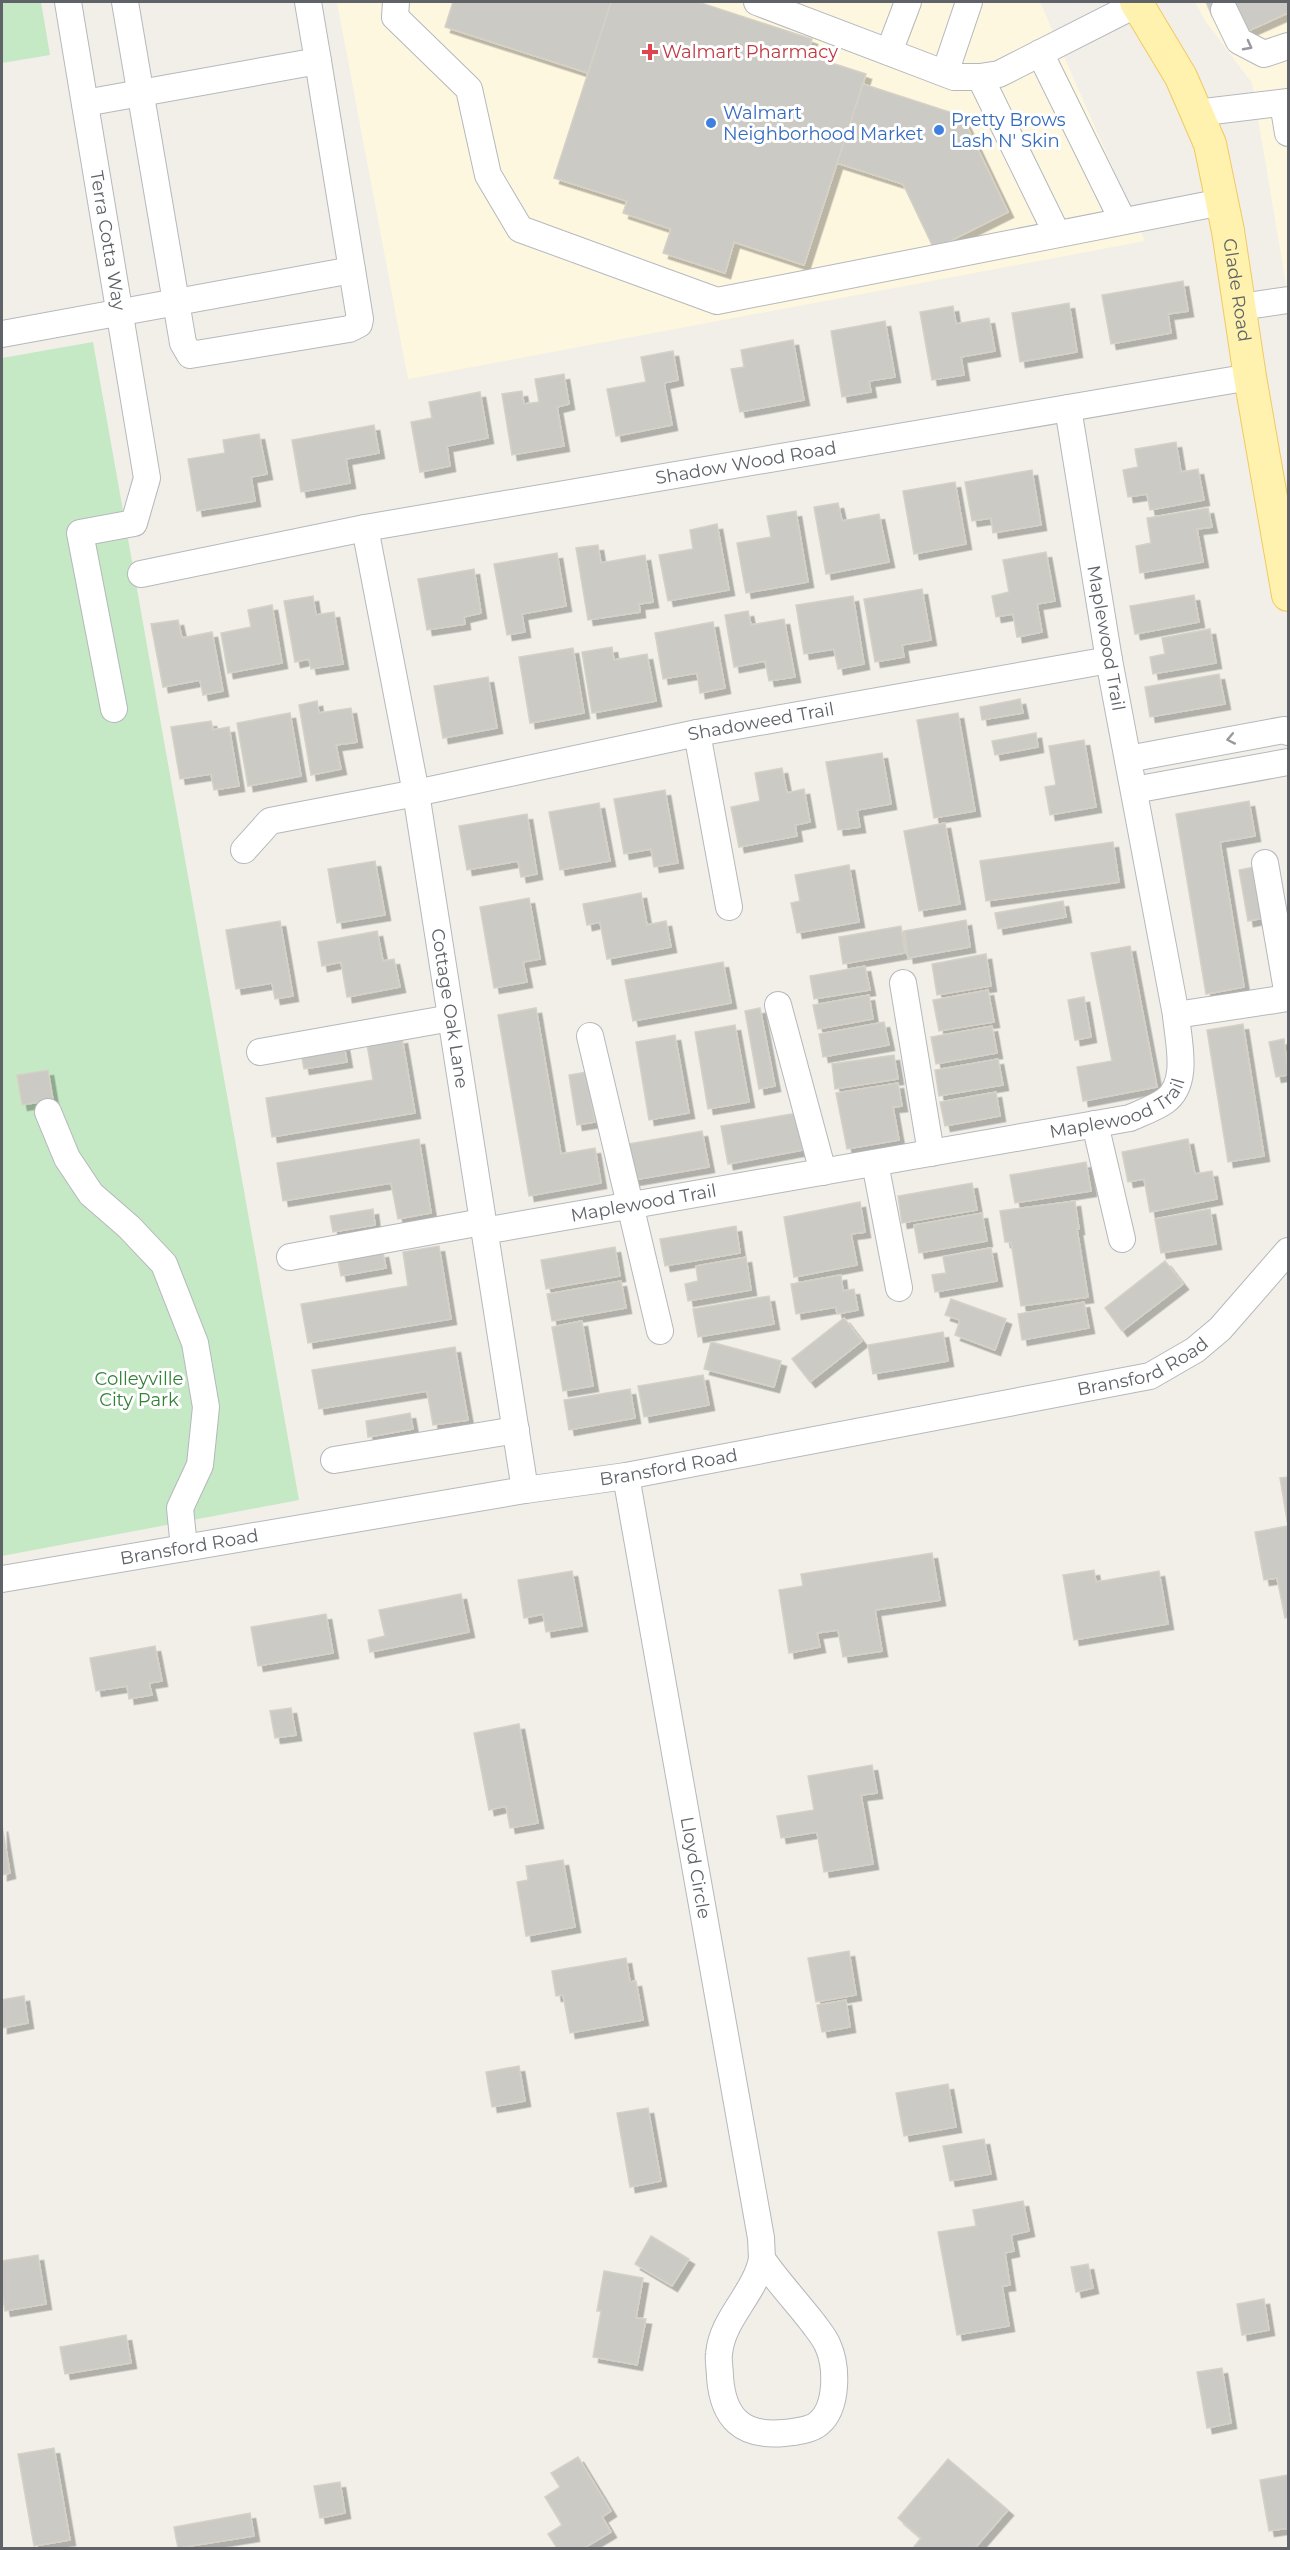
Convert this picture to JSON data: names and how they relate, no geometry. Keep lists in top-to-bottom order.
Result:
{
  "streets": {
    "main road": ["Glade Road"],
    "street": [
      "Terra Cotta Way",
      "Shadow Wood Road",
      "Maplewood Trail",
      "Shadoweed Trail",
      "Cottage Oak Lane",
      "Bransford Road",
      "Lloyd Circle"
    ]
  },
  "crossings": [
    ["Glade Road", "Shadow Wood Road"],
    ["Shadow Wood Road", "Maplewood Trail"],
    ["Shadow Wood Road", "Cottage Oak Lane"],
    ["Maplewood Trail", "Shadoweed Trail"],
    ["Maplewood Trail", "Cottage Oak Lane"],
    ["Shadoweed Trail", "Cottage Oak Lane"],
    ["Cottage Oak Lane", "Bransford Road"],
    ["Bransford Road", "Lloyd Circle"]
  ],
  "parks": ["Colleyville City Park"],
  "places": {
    "health": ["Walmart Pharmacy"],
    "other": ["Walmart Neighborhood Market", "Pretty Brows Lash N' Skin"]
  }
}
